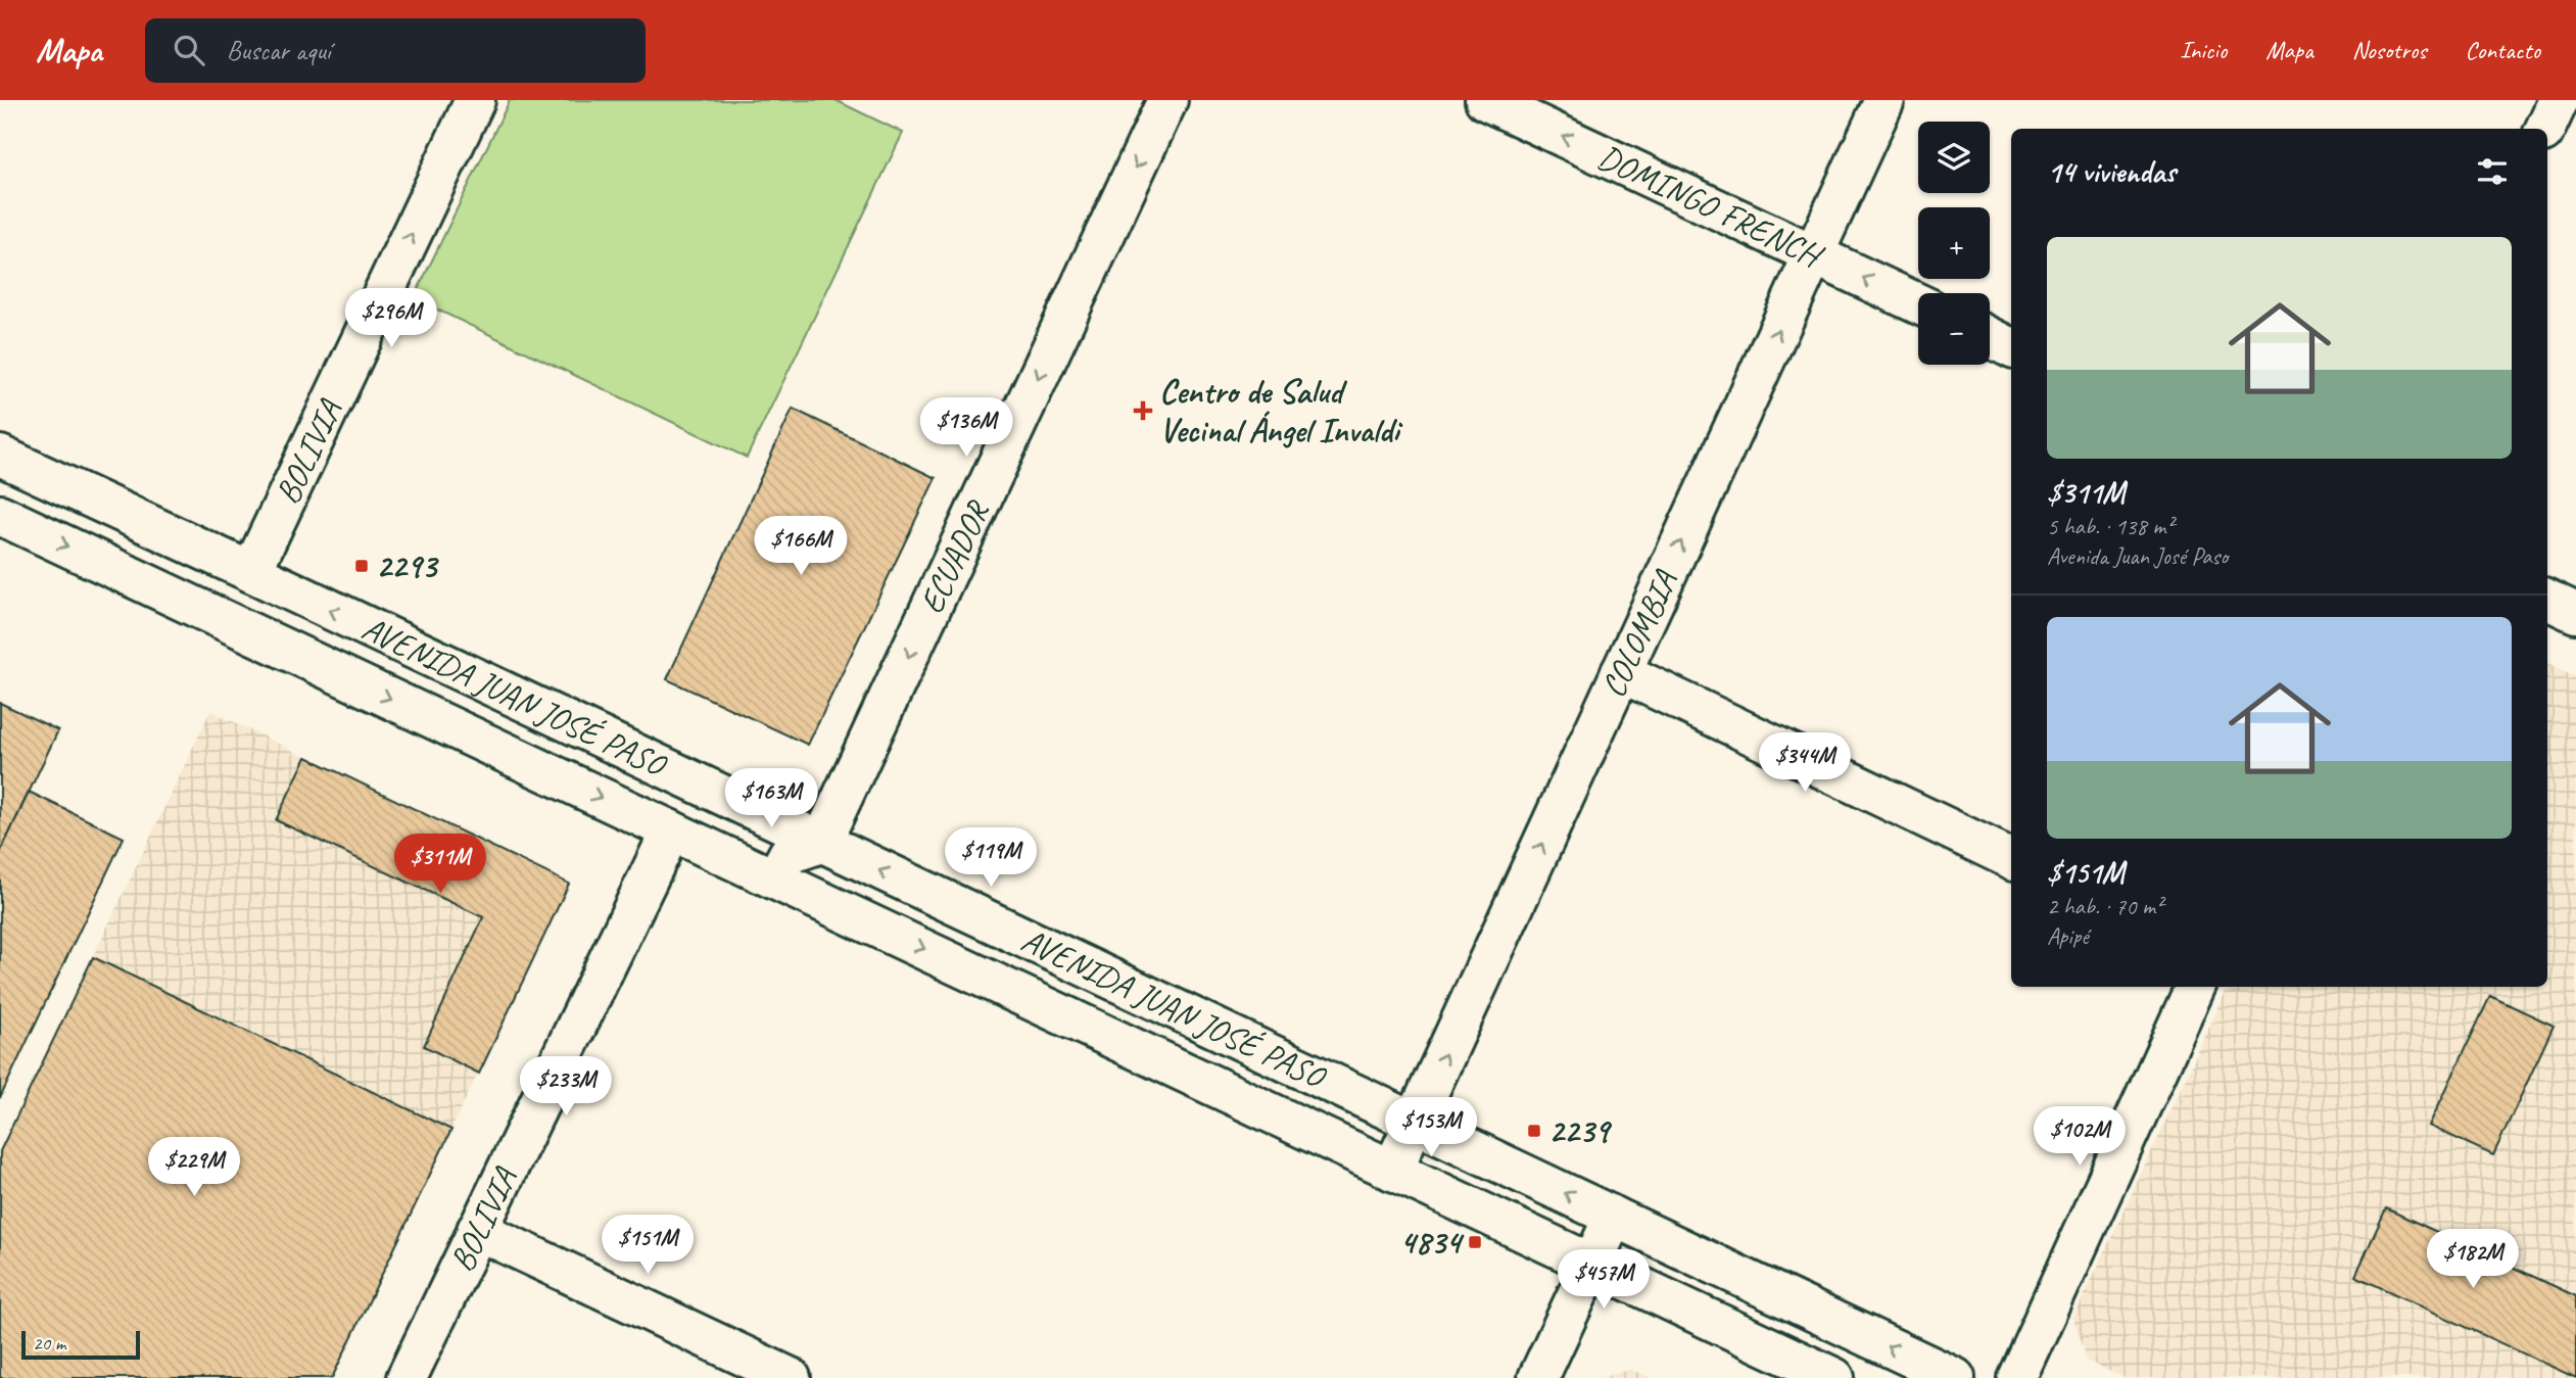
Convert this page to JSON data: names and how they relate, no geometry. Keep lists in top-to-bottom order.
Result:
{
  "streets": {
    "street": [
      "DOMINGO FRENCH",
      "BOLIVIA",
      "ECUADOR",
      "COLOMBIA",
      "AVENIDA JUAN JOSÉ PASO"
    ]
  },
  "crossings": [
    ["DOMINGO FRENCH", "COLOMBIA"],
    ["BOLIVIA", "AVENIDA JUAN JOSÉ PASO"],
    ["ECUADOR", "AVENIDA JUAN JOSÉ PASO"],
    ["COLOMBIA", "AVENIDA JUAN JOSÉ PASO"]
  ],
  "one_way": [
    "DOMINGO FRENCH",
    "BOLIVIA",
    "ECUADOR",
    "COLOMBIA"
  ],
  "places": {
    "health": ["Centro de Salud Vecinal Ángel Invaldi"],
    "transit": ["2293", "2239", "4834"]
  },
  "scale_bar": "20 m",
  "page": {
    "header": "Mapa",
    "search": "Buscar aquí",
    "nav": [
      "Inicio",
      "Mapa",
      "Nosotros",
      "Contacto"
    ],
    "map_buttons": ["+", "−"],
    "heading": "14 viviendas",
    "list": [
      {
        "name": "$311M",
        "note": "5 hab. · 138 m² · Avenida Juan José Paso"
      },
      {
        "name": "$151M",
        "note": "2 hab. · 70 m² · Apipé"
      }
    ],
    "price": [
      "$296M",
      "$136M",
      "$166M",
      "$344M",
      "$163M",
      "$119M",
      "$311M",
      "$233M",
      "$153M",
      "$102M",
      "$229M",
      "$151M",
      "$182M",
      "$457M"
    ],
    "scale": "20 m"
  }
}
